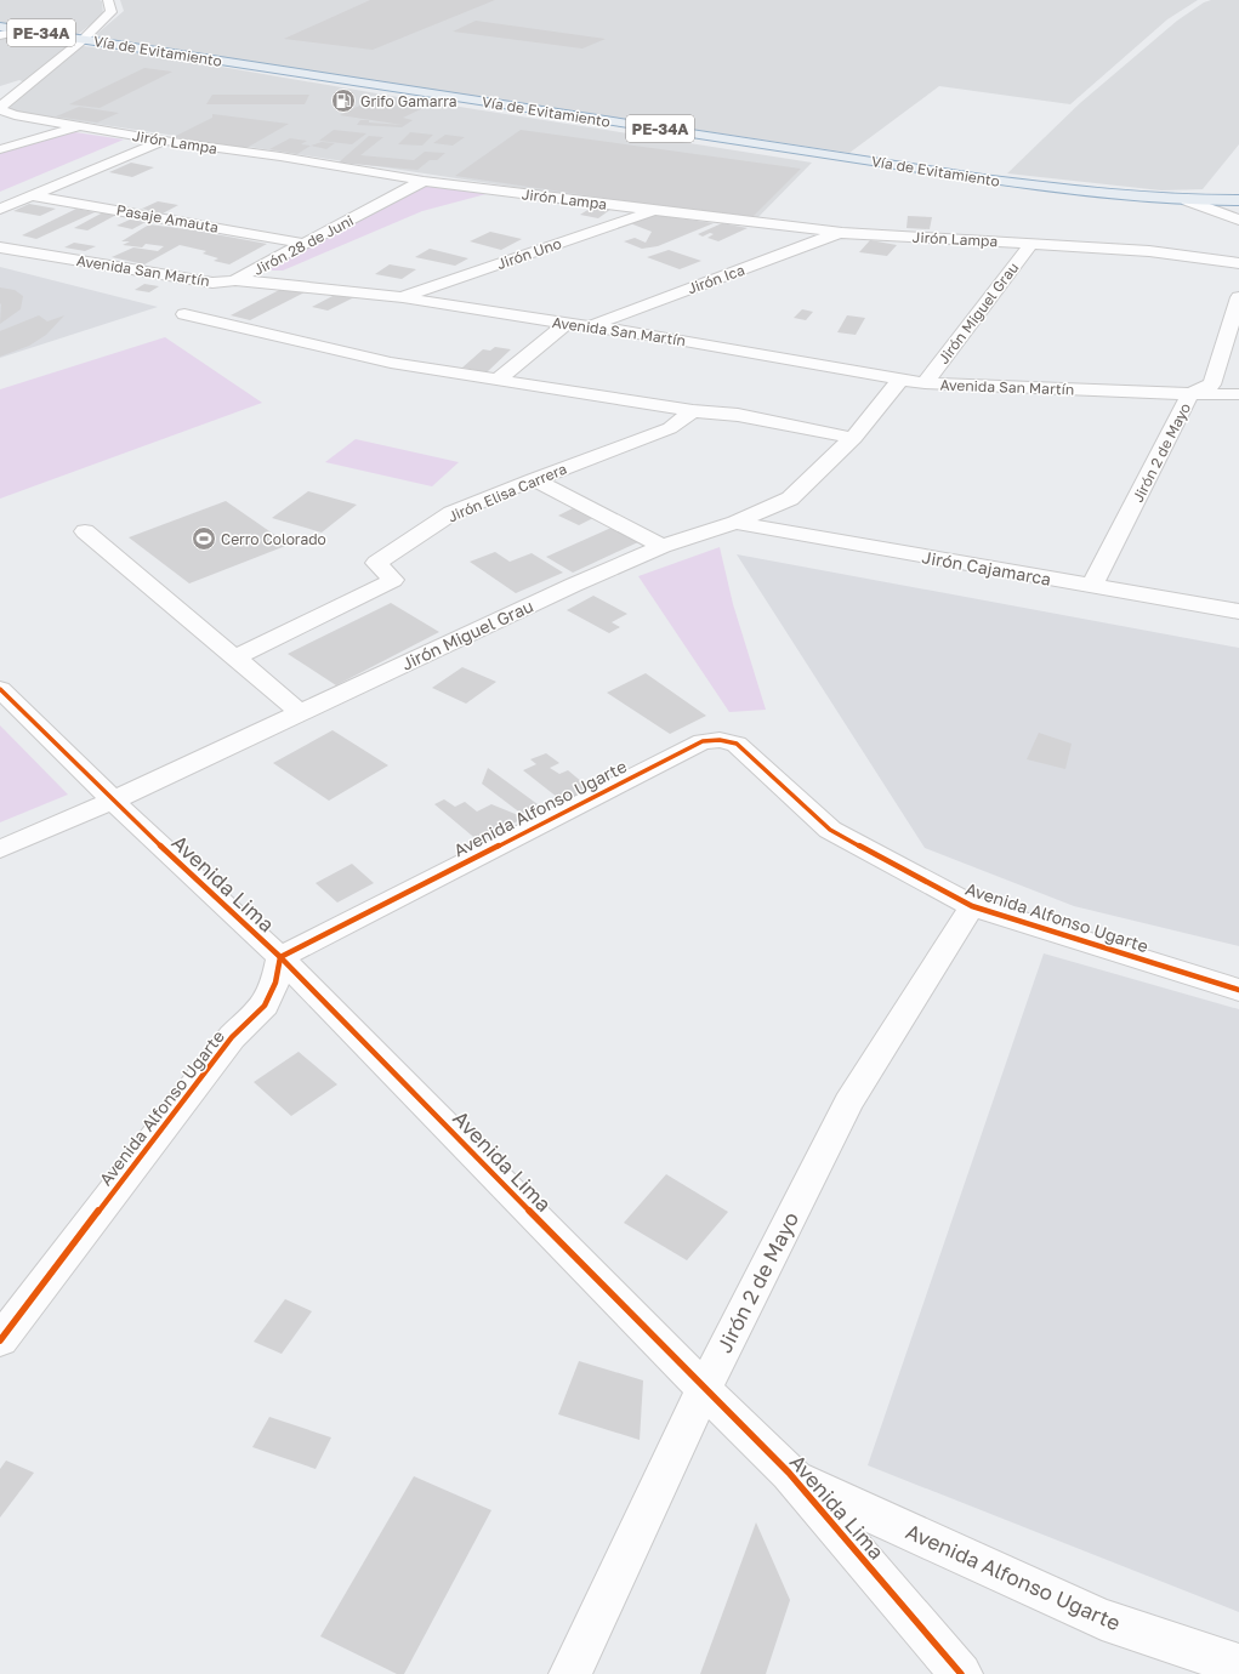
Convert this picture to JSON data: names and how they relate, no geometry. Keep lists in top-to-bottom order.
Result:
{
  "streets": {
    "highway": ["PE-34A", "Vía de Evitamiento"],
    "street": [
      "Jirón Lampa",
      "Pasaje Amauta",
      "Jirón 28 de Juni",
      "Jirón Uno",
      "Avenida San Martín",
      "Jirón Ica",
      "Jirón Miguel Grau",
      "Jirón 2 de Mayo",
      "Jirón Elisa Carrera",
      "Jirón Cajamarca",
      "Avenida Alfonso Ugarte",
      "Avenida Lima"
    ]
  },
  "crossings": [
    ["Vía de Evitamiento", "Jirón Lampa"],
    ["Jirón Lampa", "Jirón 28 de Juni"],
    ["Jirón Lampa", "Jirón Uno"],
    ["Jirón Lampa", "Jirón Ica"],
    ["Jirón Lampa", "Jirón Miguel Grau"],
    ["Pasaje Amauta", "Jirón 28 de Juni"],
    ["Jirón 28 de Juni", "Avenida San Martín"],
    ["Jirón Uno", "Avenida San Martín"],
    ["Avenida San Martín", "Jirón Ica"],
    ["Avenida San Martín", "Jirón Miguel Grau"],
    ["Avenida San Martín", "Jirón 2 de Mayo"],
    ["Jirón Miguel Grau", "Jirón Cajamarca"],
    ["Jirón Miguel Grau", "Avenida Lima"],
    ["Jirón 2 de Mayo", "Jirón Cajamarca"],
    ["Jirón 2 de Mayo", "Avenida Alfonso Ugarte"],
    ["Jirón 2 de Mayo", "Avenida Lima"],
    ["Avenida Alfonso Ugarte", "Avenida Lima"]
  ],
  "places": {
    "fuel station": ["Grifo Gamarra"],
    "sports": ["Cerro Colorado"]
  }
}
